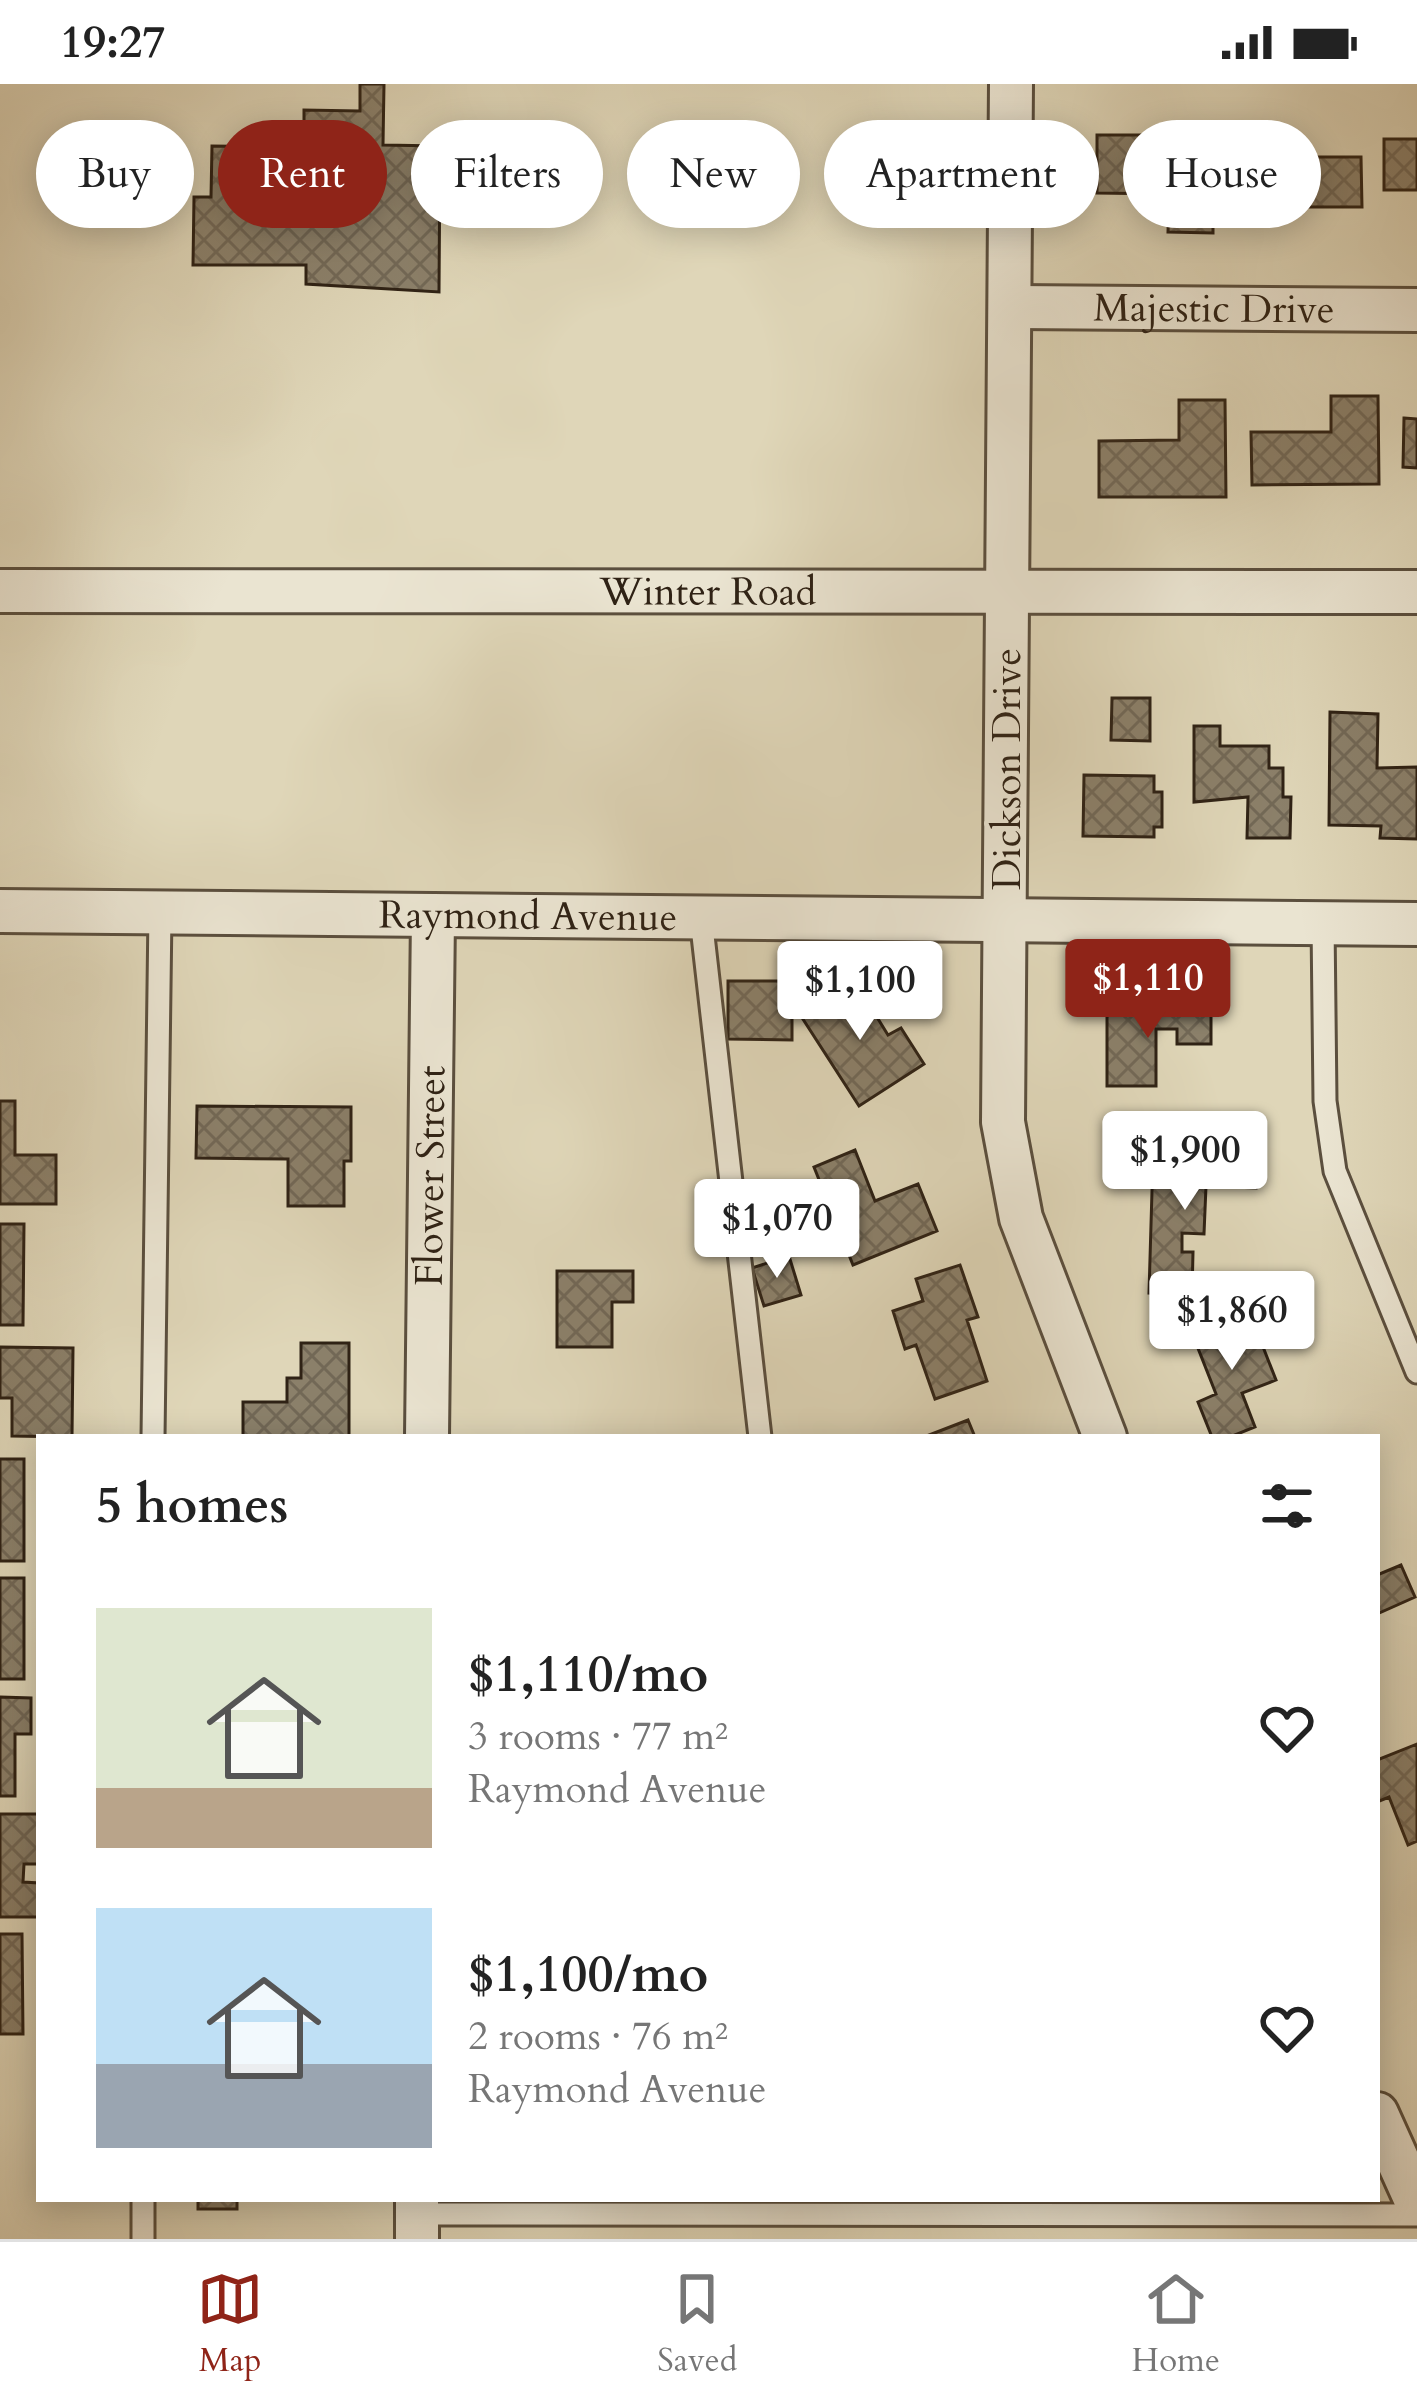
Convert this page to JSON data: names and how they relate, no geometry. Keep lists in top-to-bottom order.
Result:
{
  "streets": {
    "street": [
      "Majestic Drive",
      "Winter Road",
      "Dickson Drive",
      "Raymond Avenue",
      "Flower Street"
    ]
  },
  "crossings": [
    ["Majestic Drive", "Dickson Drive"],
    ["Winter Road", "Dickson Drive"],
    ["Dickson Drive", "Raymond Avenue"],
    ["Raymond Avenue", "Flower Street"]
  ],
  "page": {
    "status": "19:27",
    "chip": [
      "Buy",
      "Rent",
      "Filters",
      "New",
      "Apartment",
      "House"
    ],
    "price": [
      "$1,110",
      "$1,100",
      "$1,900",
      "$1,070",
      "$1,860"
    ],
    "heading": "5 homes",
    "list": [
      {
        "name": "$1,110/mo",
        "note": "3 rooms · 77 m² · Raymond Avenue"
      },
      {
        "name": "$1,100/mo",
        "note": "2 rooms · 76 m² · Raymond Avenue"
      }
    ],
    "tabs": ["Map", "Saved", "Home"]
  }
}
